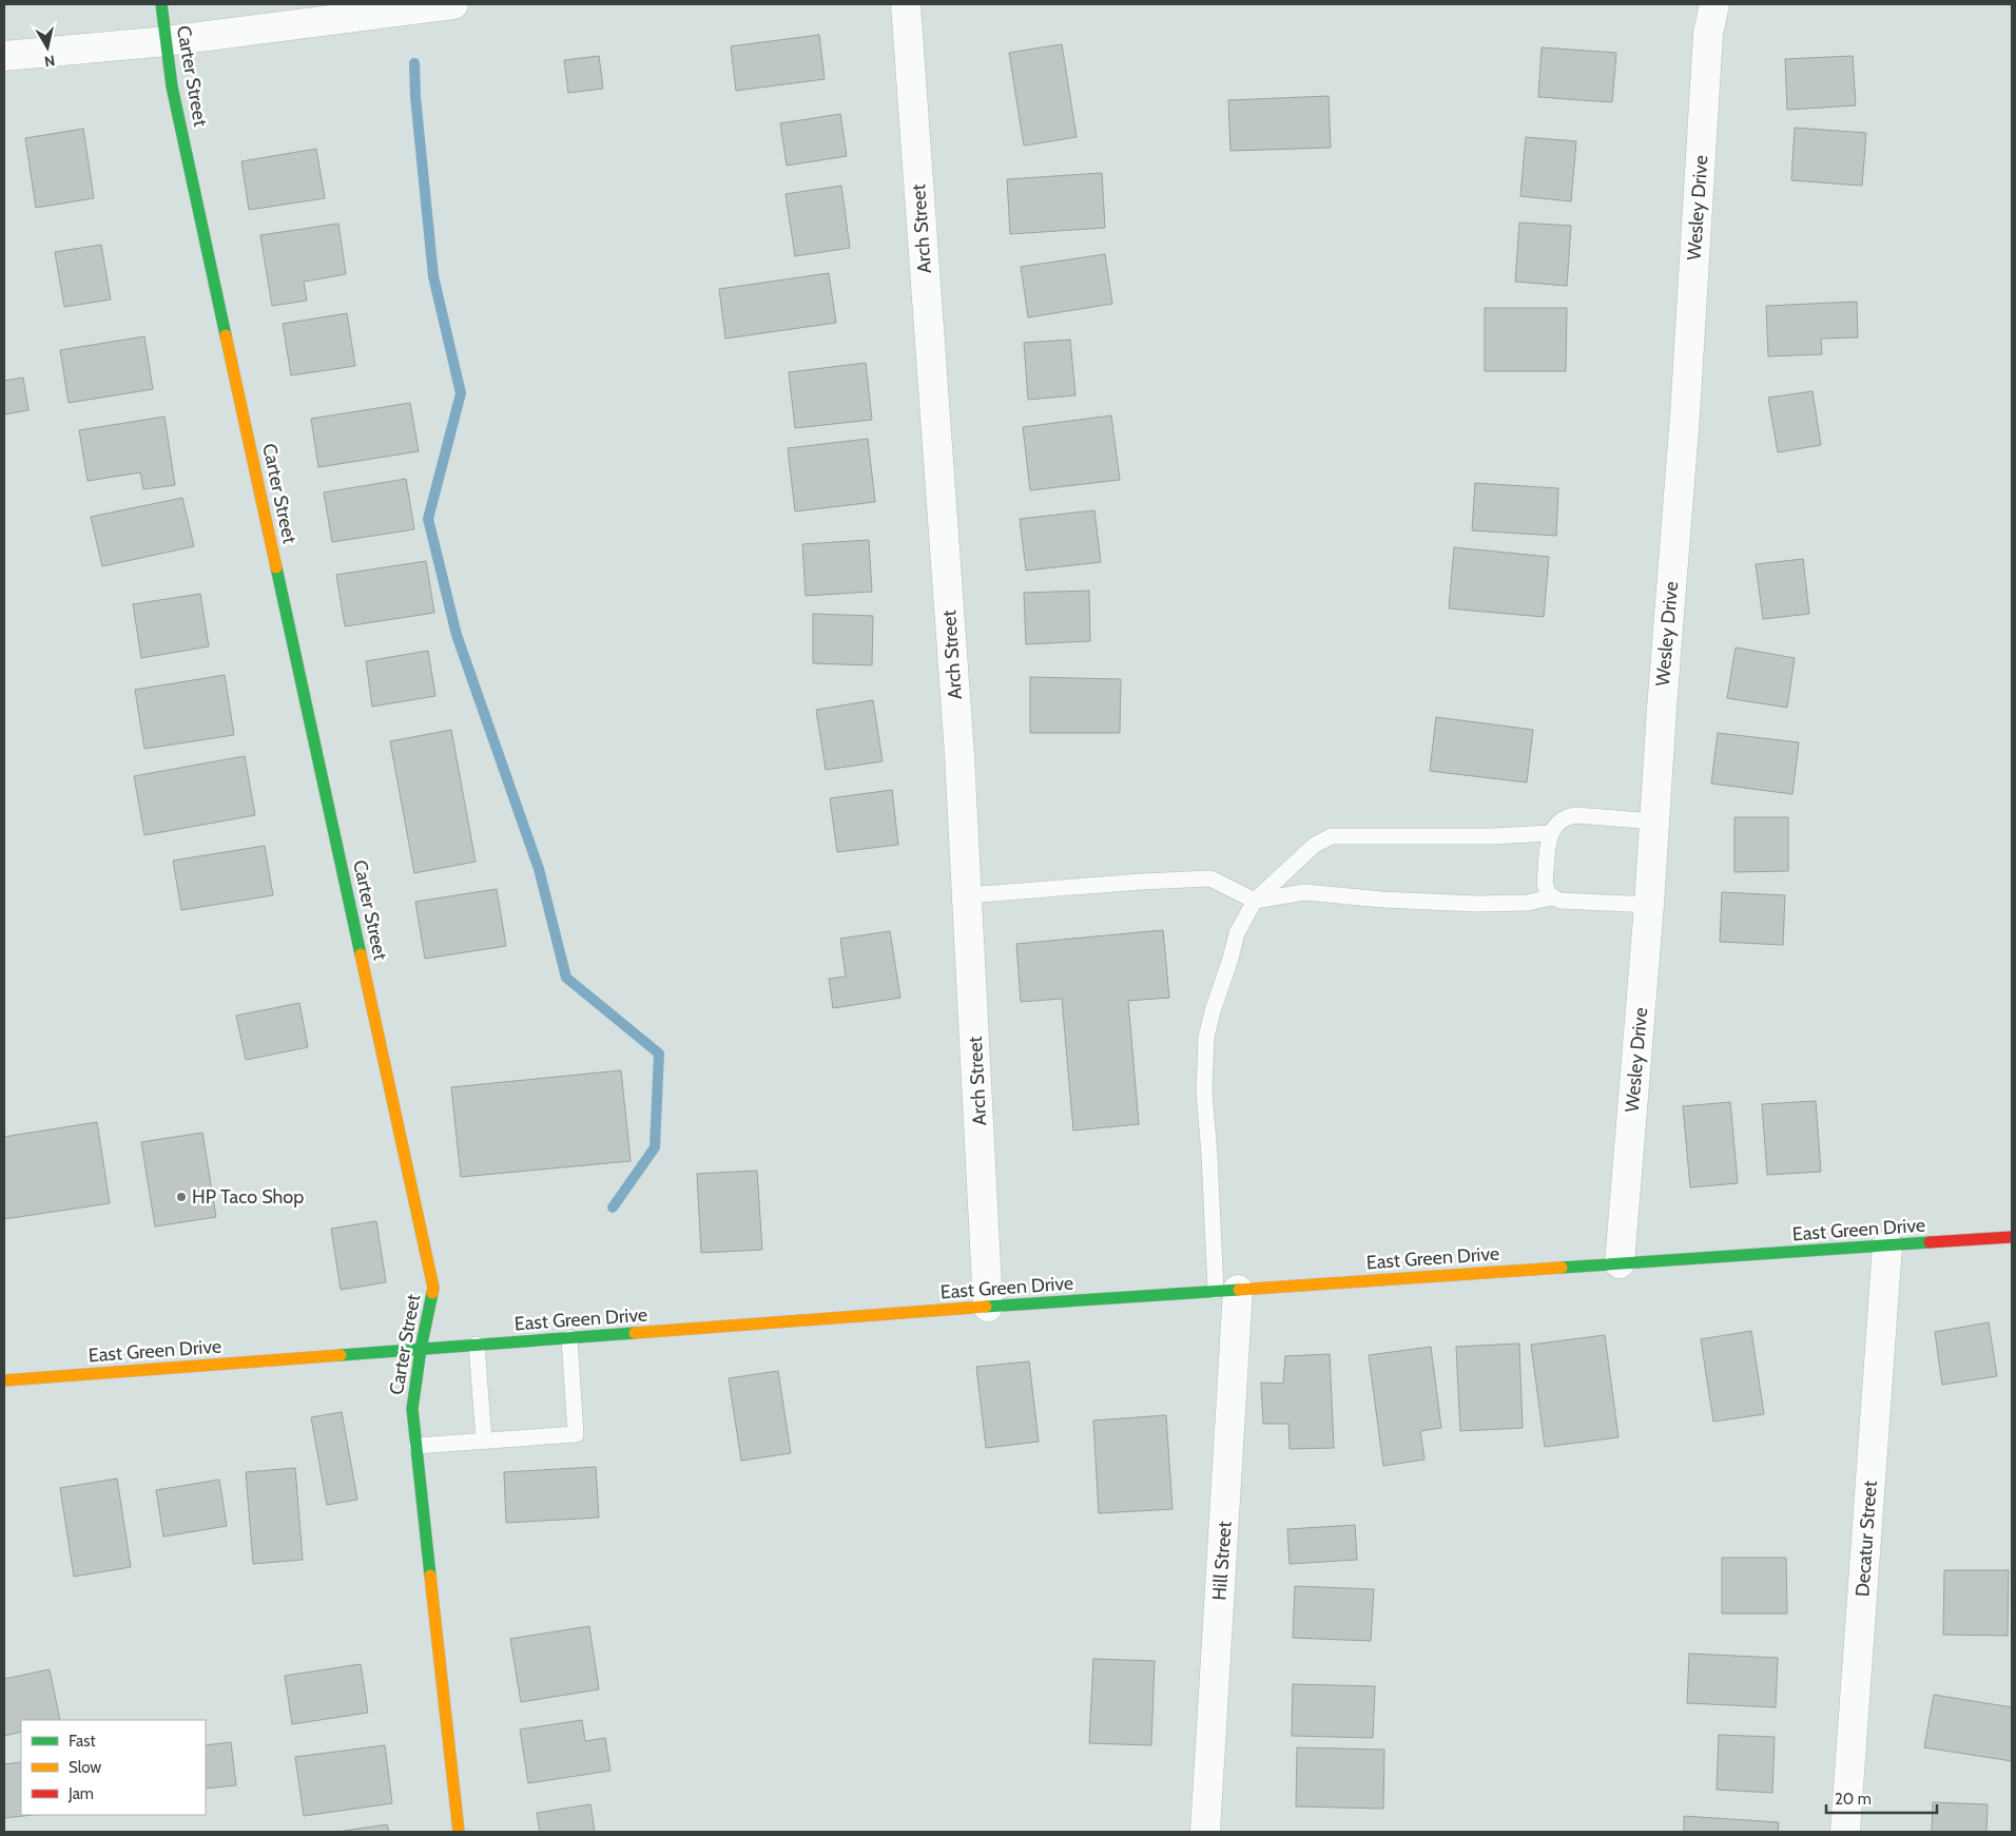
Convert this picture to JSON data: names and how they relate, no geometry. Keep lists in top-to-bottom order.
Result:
{
  "streets": {
    "main road": ["Carter Street", "East Green Drive"],
    "street": [
      "Wesley Drive",
      "Arch Street",
      "Decatur Street",
      "Hill Street"
    ]
  },
  "crossings": [
    ["Carter Street", "East Green Drive"],
    ["Wesley Drive", "East Green Drive"],
    ["Arch Street", "East Green Drive"],
    ["East Green Drive", "Decatur Street"],
    ["East Green Drive", "Hill Street"]
  ],
  "places": ["HP Taco Shop"],
  "legend": ["Fast", "Slow", "Jam"],
  "scale_bar": "20 m",
  "north": "bottom"
}
